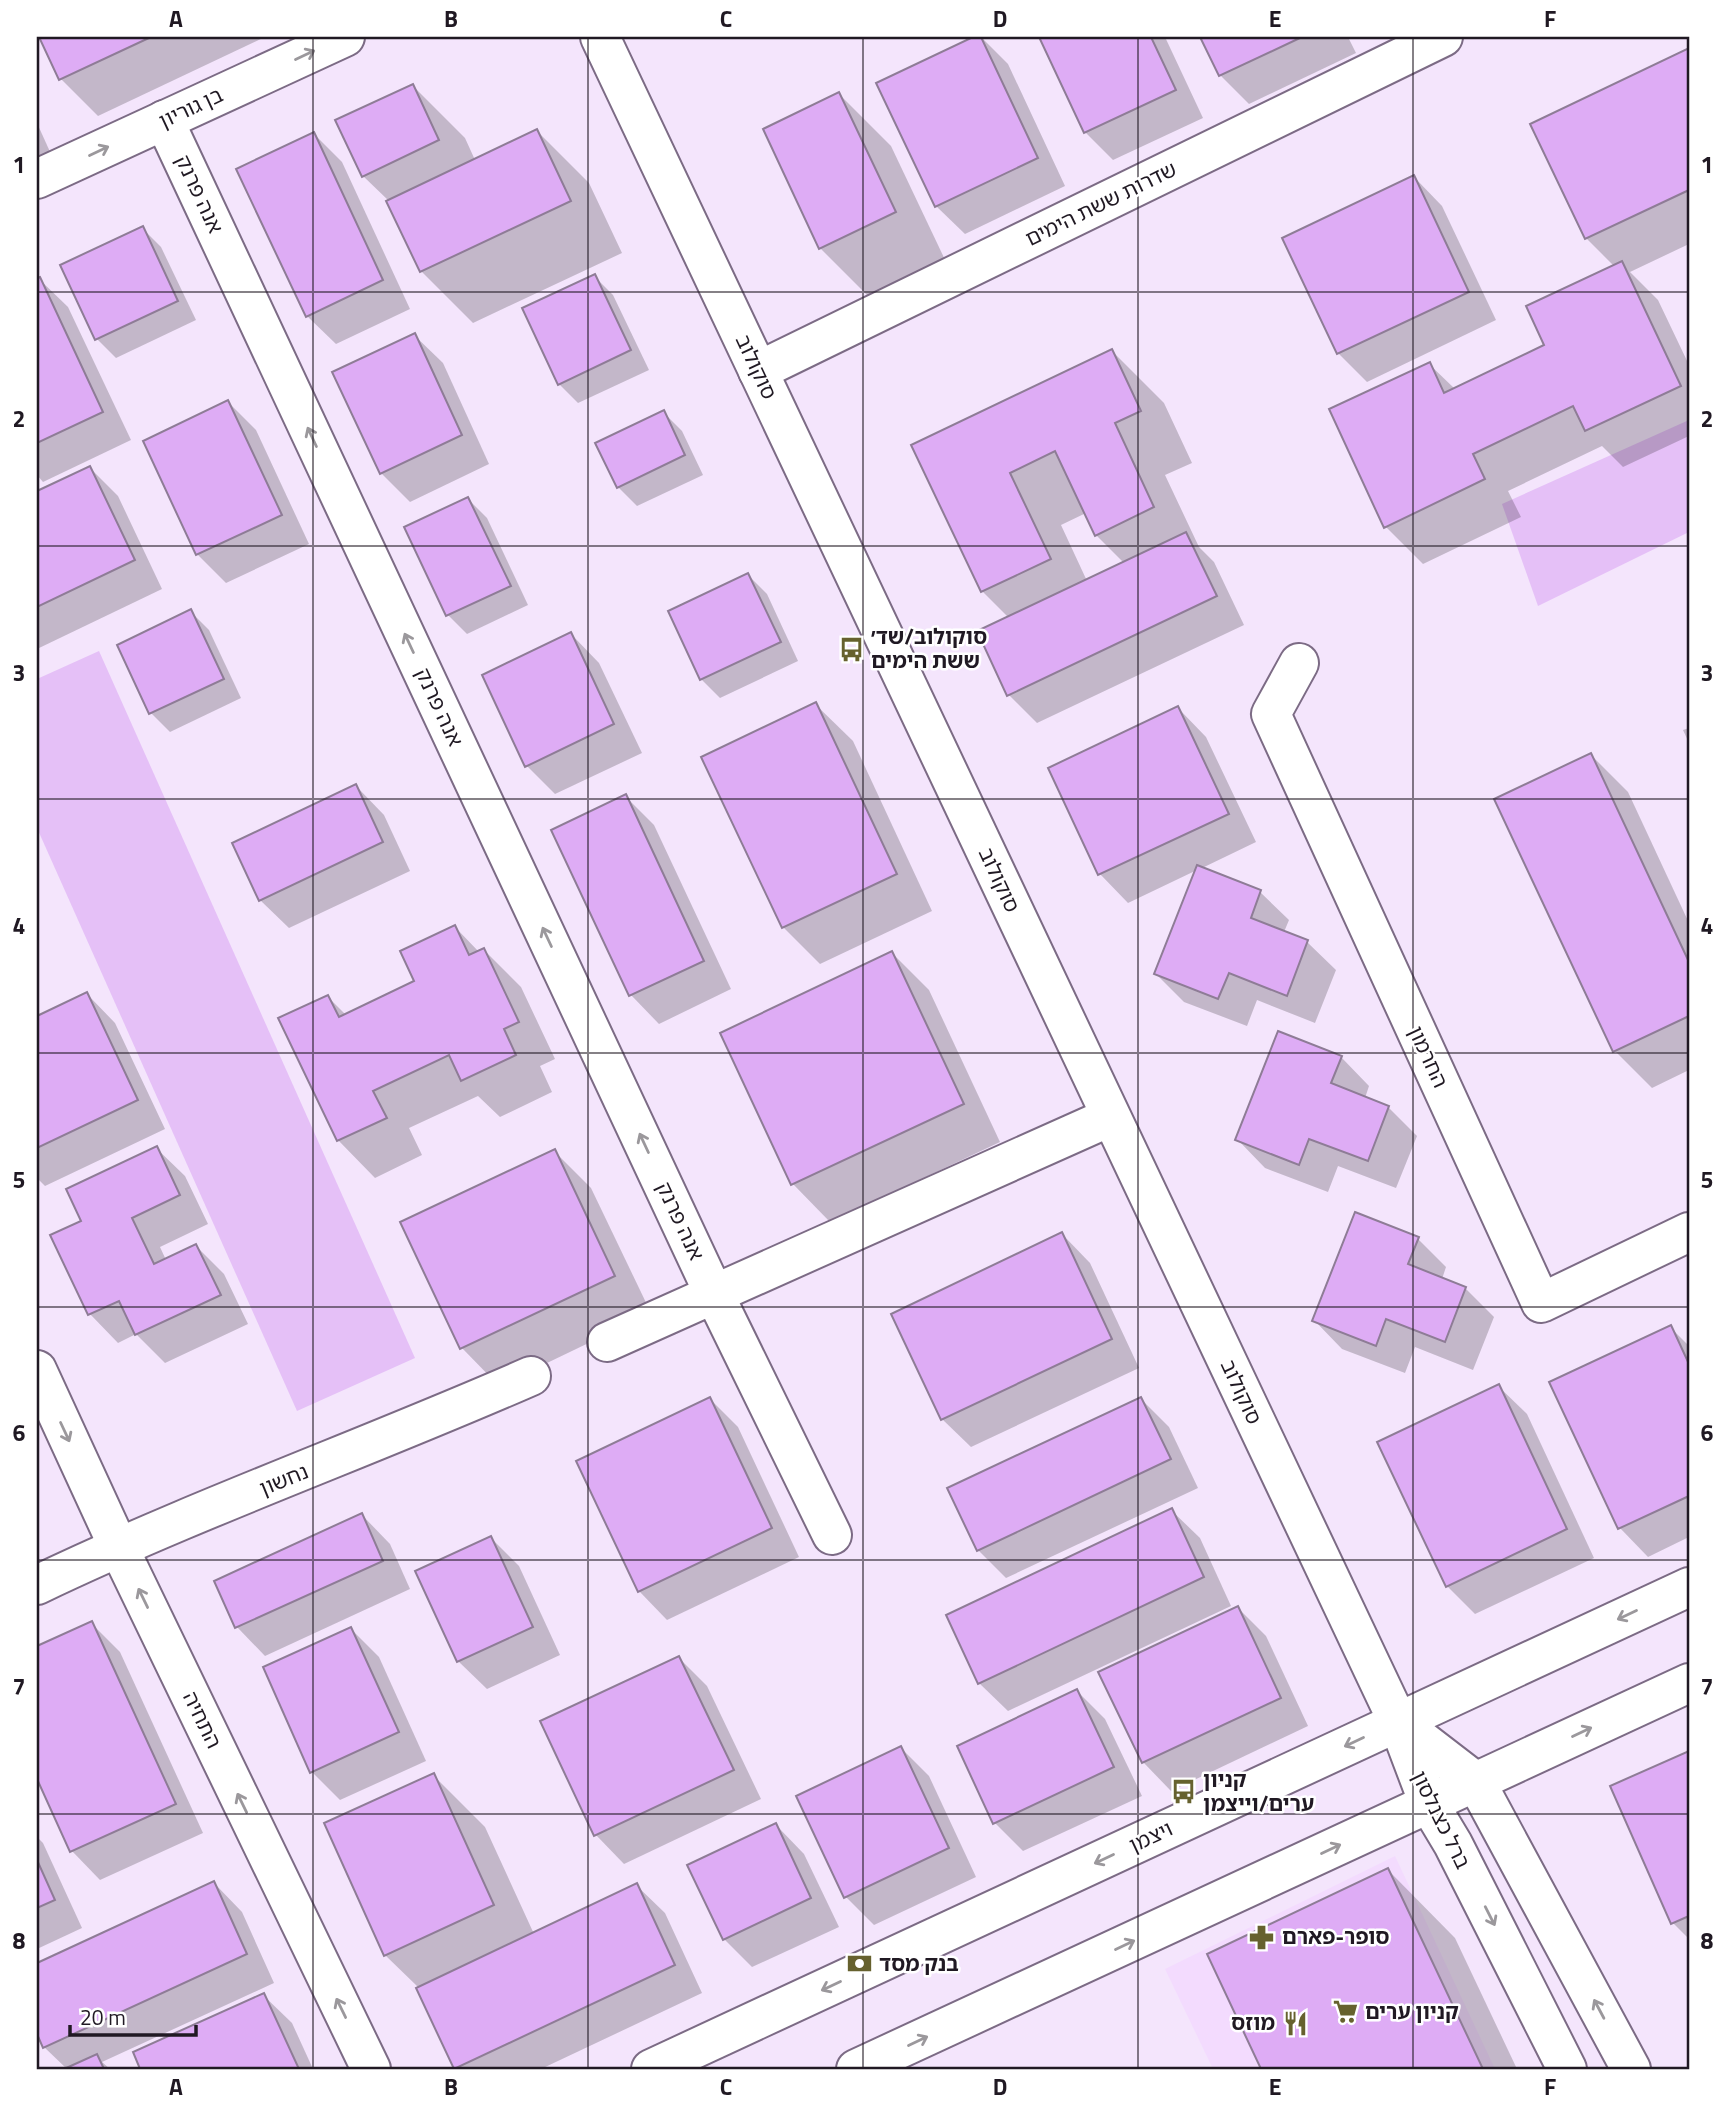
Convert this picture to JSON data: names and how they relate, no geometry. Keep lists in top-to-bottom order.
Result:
{
  "streets": {
    "street": [
      "בן גוריון",
      "אנה פרנק",
      "שדרות ששת הימים",
      "סוקולוב",
      "החרמון",
      "נחשון",
      "התחיה",
      "ברל כצנלסון",
      "ויצמן"
    ]
  },
  "crossings": [
    ["בן גוריון", "אנה פרנק"],
    ["שדרות ששת הימים", "סוקולוב"],
    ["סוקולוב", "ברל כצנלסון"],
    ["סוקולוב", "ויצמן"],
    ["נחשון", "התחיה"],
    ["ברל כצנלסון", "ויצמן"]
  ],
  "one_way": ["בן גוריון", "אנה פרנק"],
  "places": {
    "bus stop": ["סוקולוב/שד׳ ששת הימים", "קניון ערים/וייצמן"],
    "pharmacy": ["סופר-פארם"],
    "bank": ["בנק מסד"],
    "supermarket": ["קניון ערים"],
    "restaurant": ["מוזס"]
  },
  "scale_bar": "20 m",
  "grid": {
    "columns": [
      "A",
      "B",
      "C",
      "D",
      "E",
      "F"
    ],
    "rows": [
      "1",
      "2",
      "3",
      "4",
      "5",
      "6",
      "7",
      "8"
    ]
  }
}
